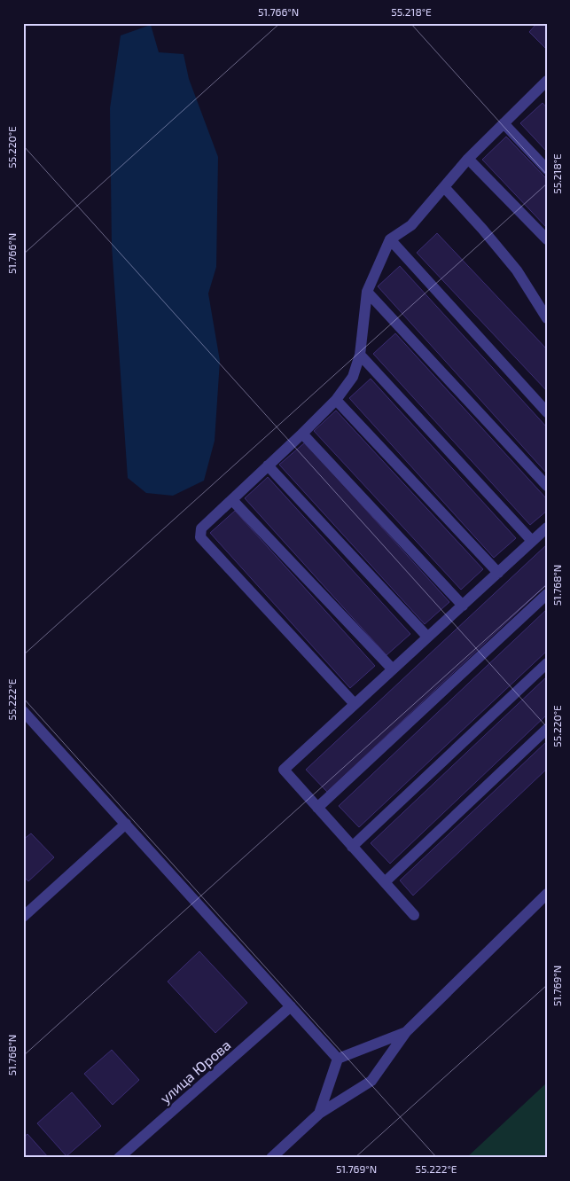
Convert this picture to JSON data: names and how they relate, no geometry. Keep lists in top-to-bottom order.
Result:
{
  "streets": {
    "street": ["улица Юрова"]
  },
  "coordinates": [
    "51.766°N",
    "55.218°E",
    "55.220°E",
    "51.768°N",
    "55.222°E",
    "51.769°N"
  ]
}
